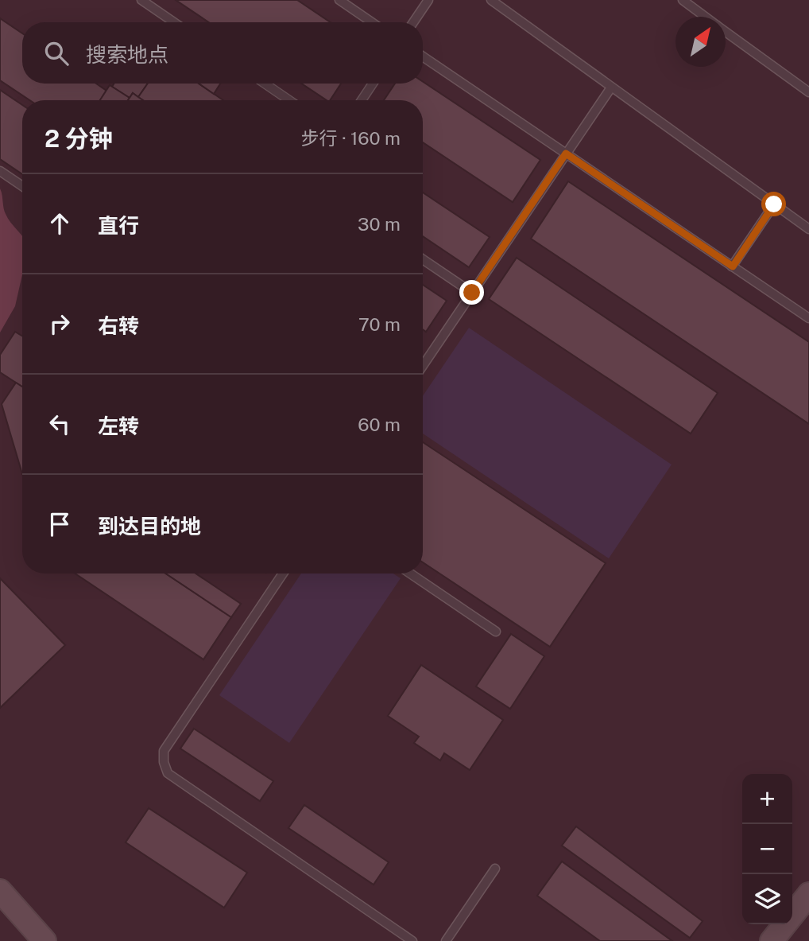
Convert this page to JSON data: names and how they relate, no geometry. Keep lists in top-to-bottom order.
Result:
{
  "north": "top right",
  "page": {
    "search": "搜索地点",
    "heading": ["2 分钟", "步行 · 160 m"],
    "list": [
      ["直行", "30 m"],
      ["右转", "70 m"],
      ["左转", "60 m"],
      "到达目的地"
    ],
    "map_buttons": ["+", "−"]
  }
}
